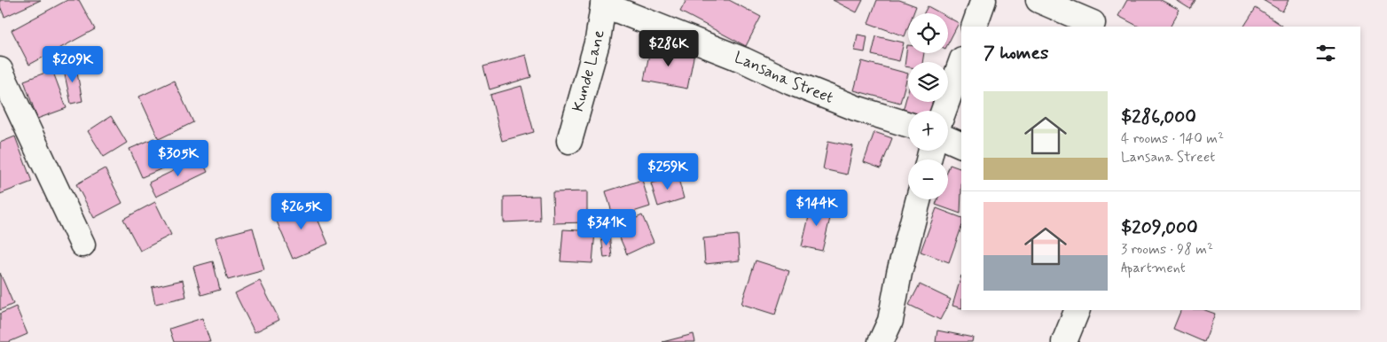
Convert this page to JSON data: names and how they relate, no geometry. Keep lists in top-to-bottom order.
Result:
{
  "streets": {
    "street": ["Kunde Lane", "Lansana Street"]
  },
  "crossings": [
    ["Kunde Lane", "Lansana Street"]
  ],
  "page": {
    "map_buttons": ["+", "−"],
    "heading": "7 homes",
    "price": [
      "$286K",
      "$209K",
      "$305K",
      "$259K",
      "$144K",
      "$265K",
      "$341K"
    ],
    "list": [
      {
        "name": "$286,000",
        "note": "4 rooms · 140 m² · Lansana Street"
      },
      {
        "name": "$209,000",
        "note": "3 rooms · 98 m² · Apartment"
      }
    ]
  }
}
